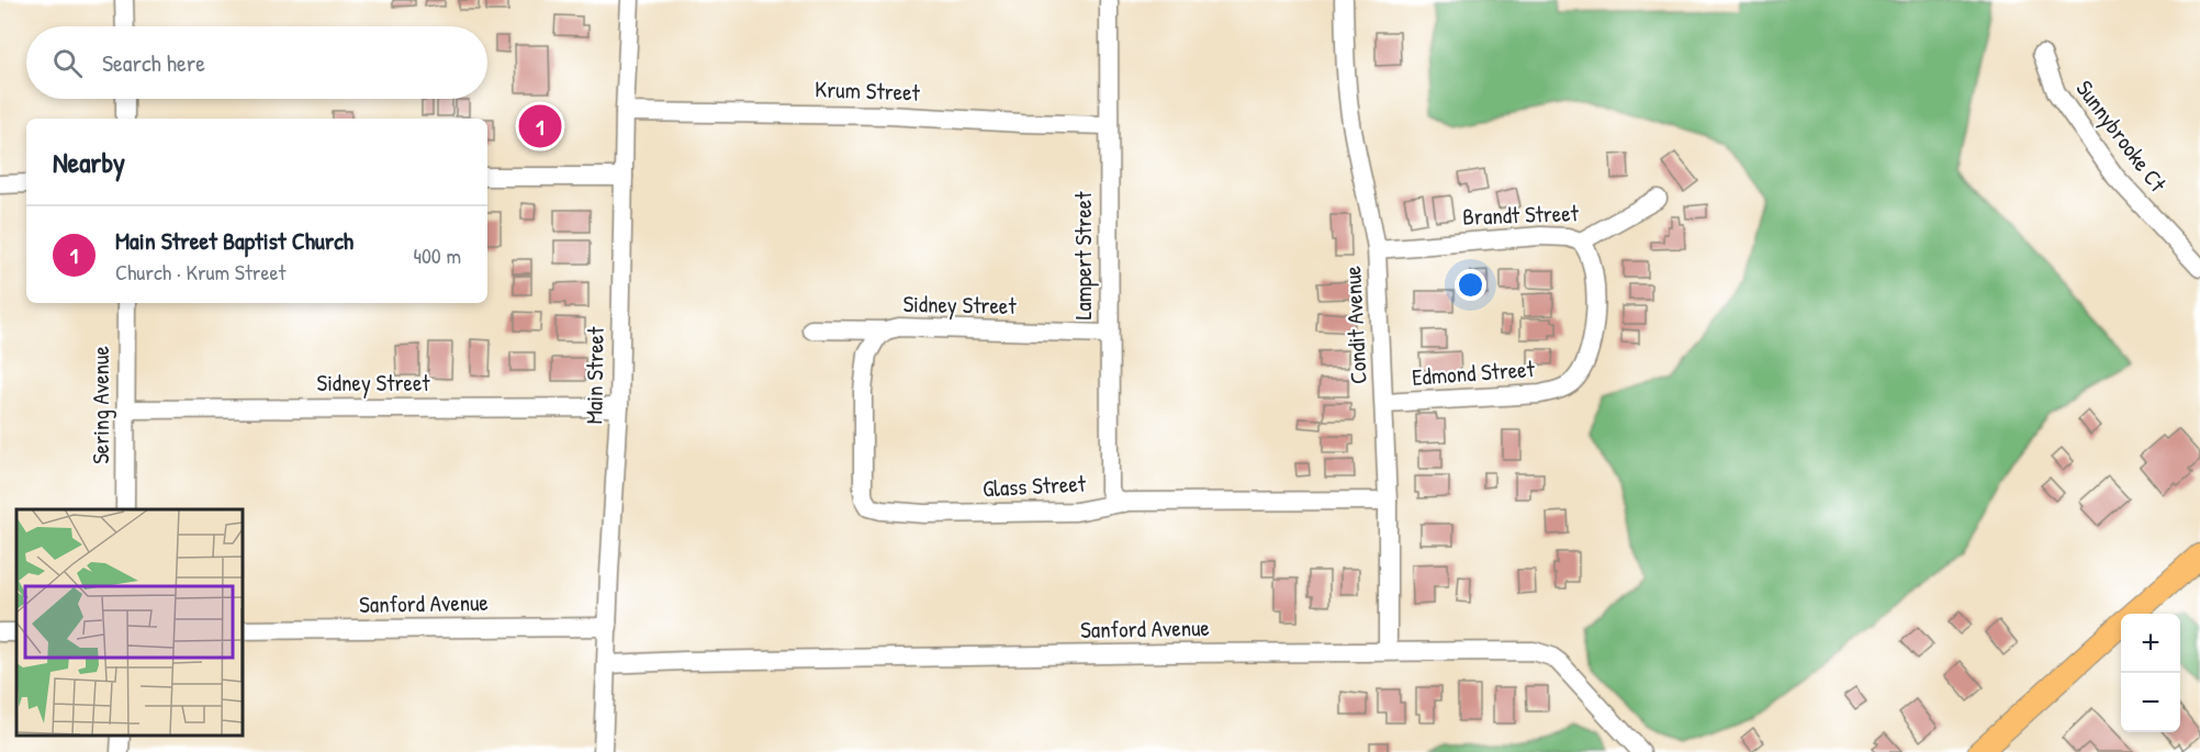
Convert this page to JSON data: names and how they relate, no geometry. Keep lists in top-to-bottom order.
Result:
{
  "streets": {
    "street": [
      "Krum Street",
      "Sunnybrooke Ct",
      "Brandt Street",
      "Lampert Street",
      "Sidney Street",
      "Condit Avenue",
      "Edmond Street",
      "Main Street",
      "Sering Avenue",
      "Glass Street",
      "Sanford Avenue"
    ]
  },
  "crossings": [
    ["Krum Street", "Lampert Street"],
    ["Krum Street", "Main Street"],
    ["Brandt Street", "Condit Avenue"],
    ["Brandt Street", "Edmond Street"],
    ["Lampert Street", "Sidney Street"],
    ["Lampert Street", "Glass Street"],
    ["Sidney Street", "Main Street"],
    ["Sidney Street", "Sering Avenue"],
    ["Sidney Street", "Glass Street"],
    ["Condit Avenue", "Edmond Street"],
    ["Condit Avenue", "Glass Street"],
    ["Condit Avenue", "Sanford Avenue"],
    ["Main Street", "Sanford Avenue"]
  ],
  "page": {
    "search": "Search here",
    "pins": "1",
    "heading": "Nearby",
    "list": [
      {
        "mark": "1",
        "name": "Main Street Baptist Church",
        "note": "Church · Krum Street",
        "value": "400 m"
      }
    ],
    "map_buttons": ["+", "−"]
  }
}
